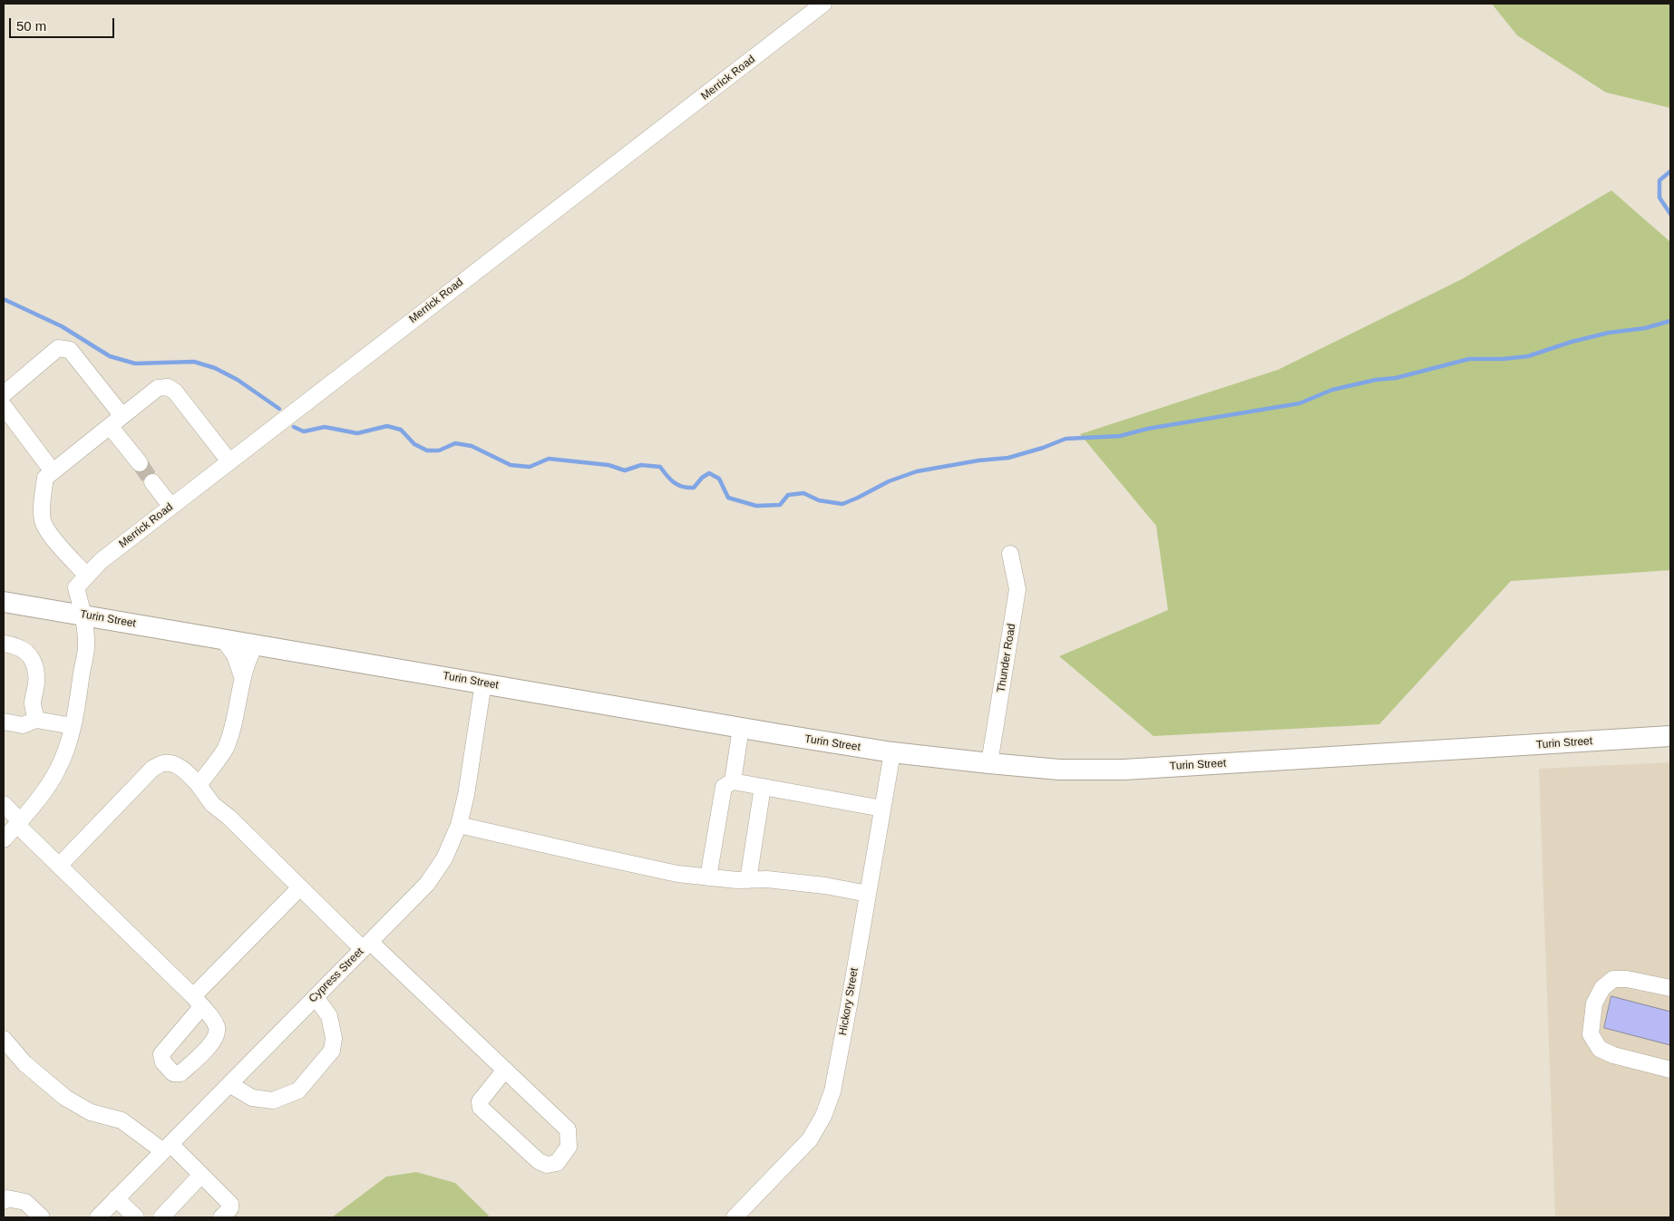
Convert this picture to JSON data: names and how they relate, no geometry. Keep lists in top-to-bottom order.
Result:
{
  "streets": {
    "main road": ["Turin Street"],
    "street": [
      "Merrick Road",
      "Thunder Road",
      "Cypress Street",
      "Hickory Street"
    ]
  },
  "crossings": [
    ["Merrick Road", "Turin Street"],
    ["Turin Street", "Thunder Road"],
    ["Turin Street", "Cypress Street"],
    ["Turin Street", "Hickory Street"]
  ],
  "scale_bar": "50 m"
}
